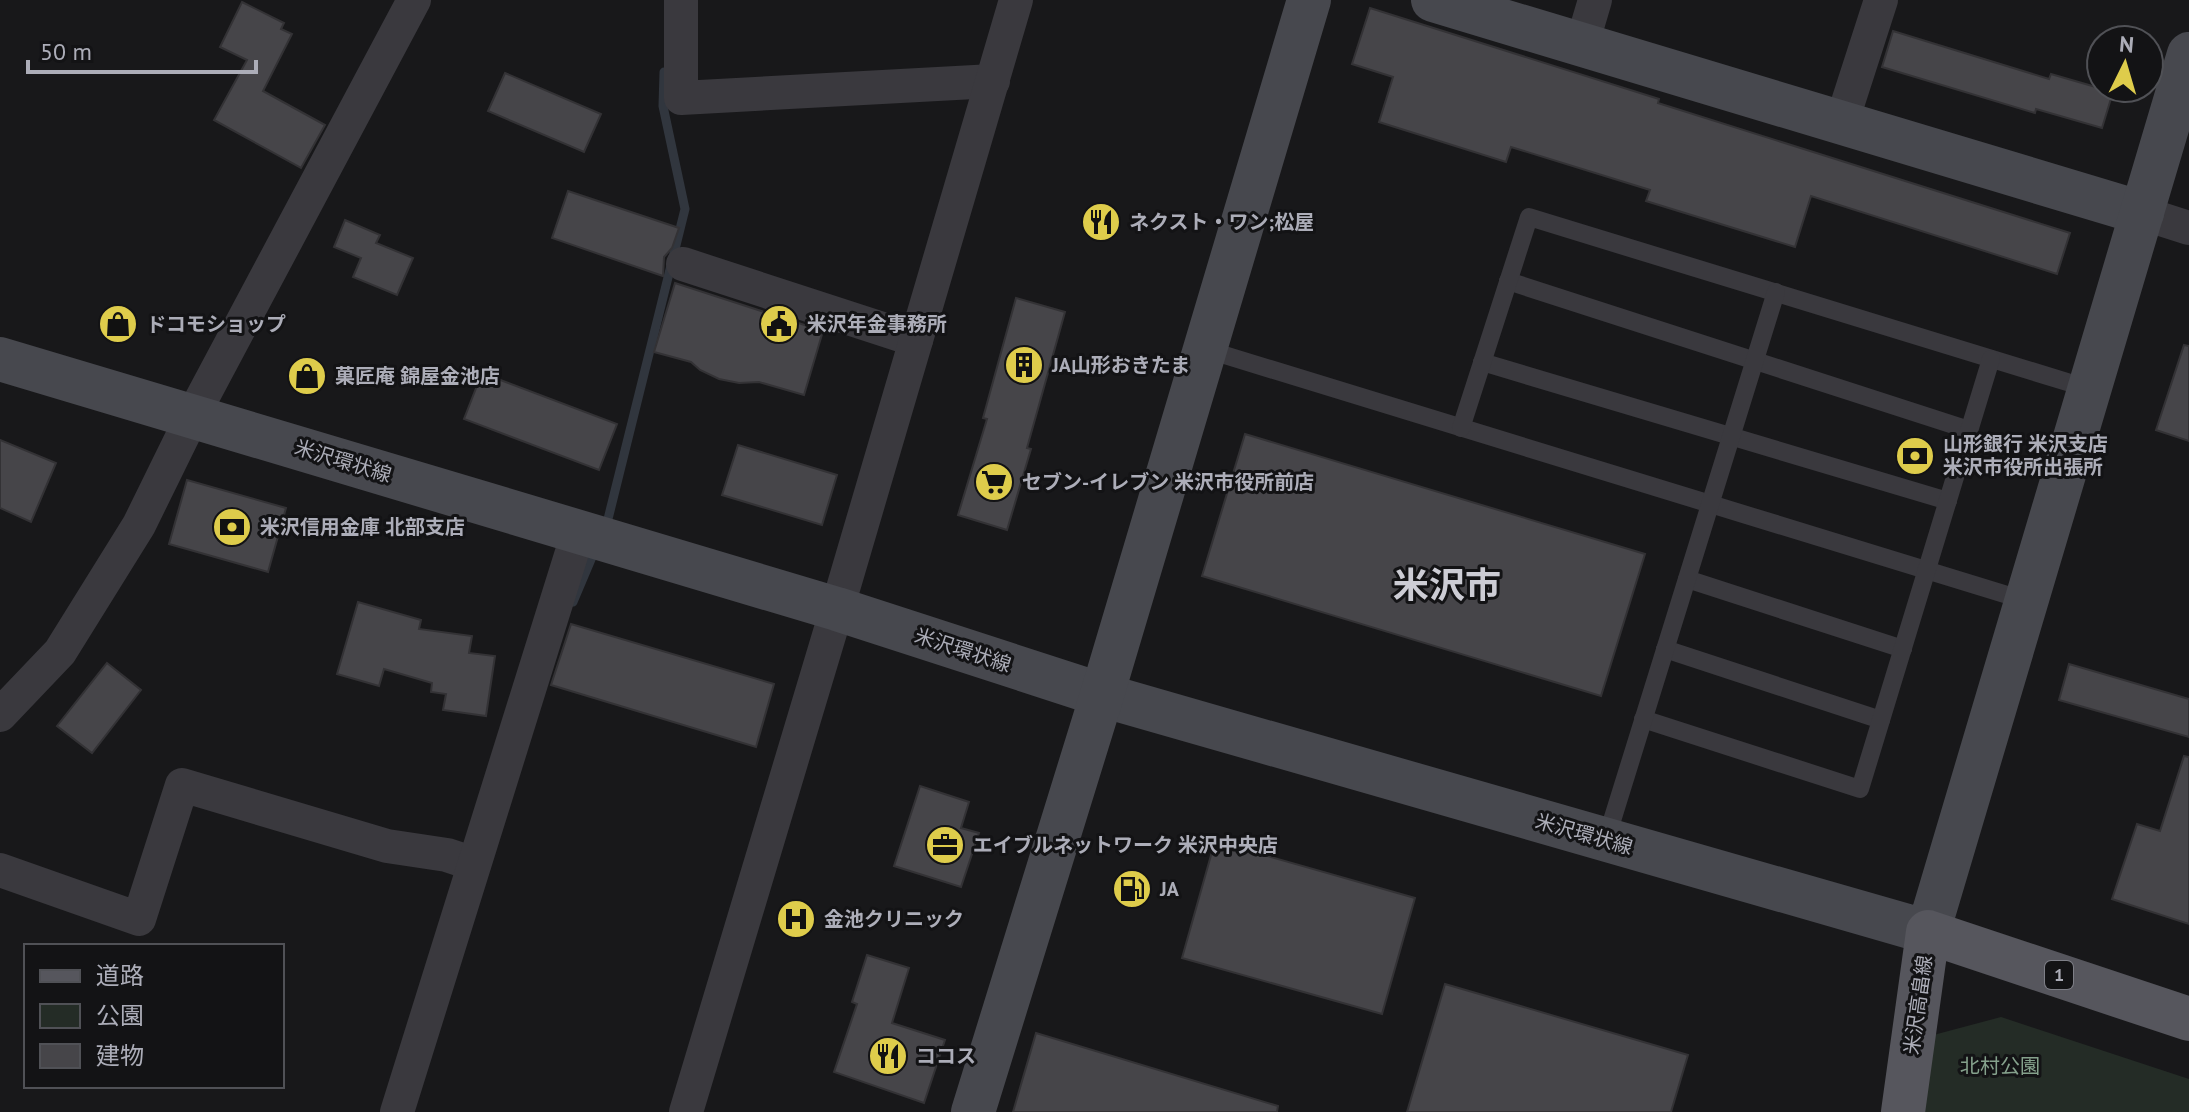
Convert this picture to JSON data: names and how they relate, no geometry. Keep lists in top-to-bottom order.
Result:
{
  "streets": {
    "main road": ["1", "米沢高畠線"],
    "street": ["米沢環状線"]
  },
  "crossings": [
    ["米沢環状線", "米沢高畠線"]
  ],
  "districts": ["米沢市"],
  "parks": ["北村公園"],
  "places": {
    "restaurant": ["ネクスト・ワン;松屋", "ココス"],
    "shop": ["ドコモショップ", "菓匠庵 錦屋金池店"],
    "public building": ["米沢年金事務所"],
    "building": ["JA山形おきたま"],
    "bank": ["山形銀行 米沢支店 米沢市役所出張所", "米沢信用金庫 北部支店"],
    "supermarket": ["セブン-イレブン 米沢市役所前店"],
    "office": ["エイブルネットワーク 米沢中央店"],
    "fuel station": ["JA"],
    "hospital": ["金池クリニック"]
  },
  "legend": ["道路", "公園", "建物"],
  "scale_bar": "50 m",
  "north": "top"
}
